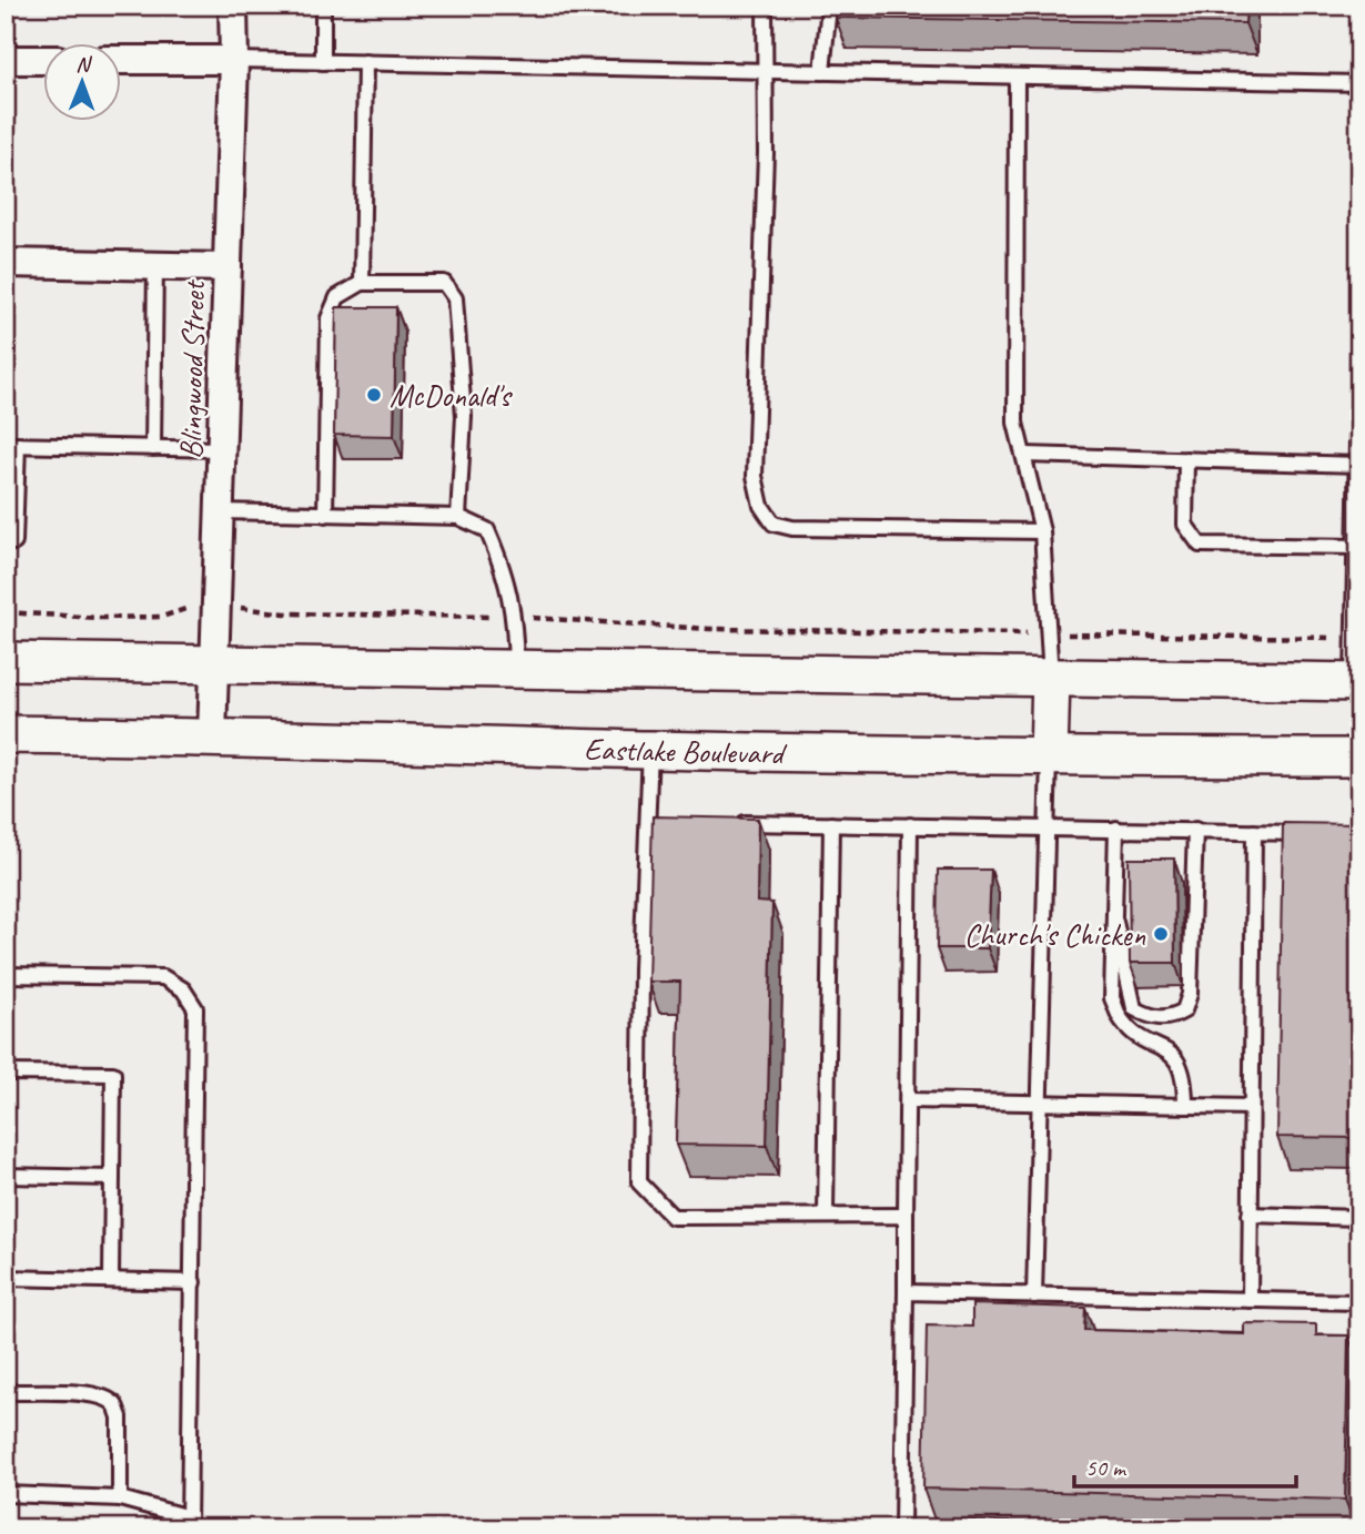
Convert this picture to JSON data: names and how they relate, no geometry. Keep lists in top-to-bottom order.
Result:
{
  "streets": {
    "main road": ["Eastlake Boulevard"],
    "street": ["Blingwood Street"]
  },
  "crossings": [
    ["Blingwood Street", "Eastlake Boulevard"]
  ],
  "places": ["McDonald's", "Church's Chicken"],
  "scale_bar": "50 m",
  "north": "top"
}
